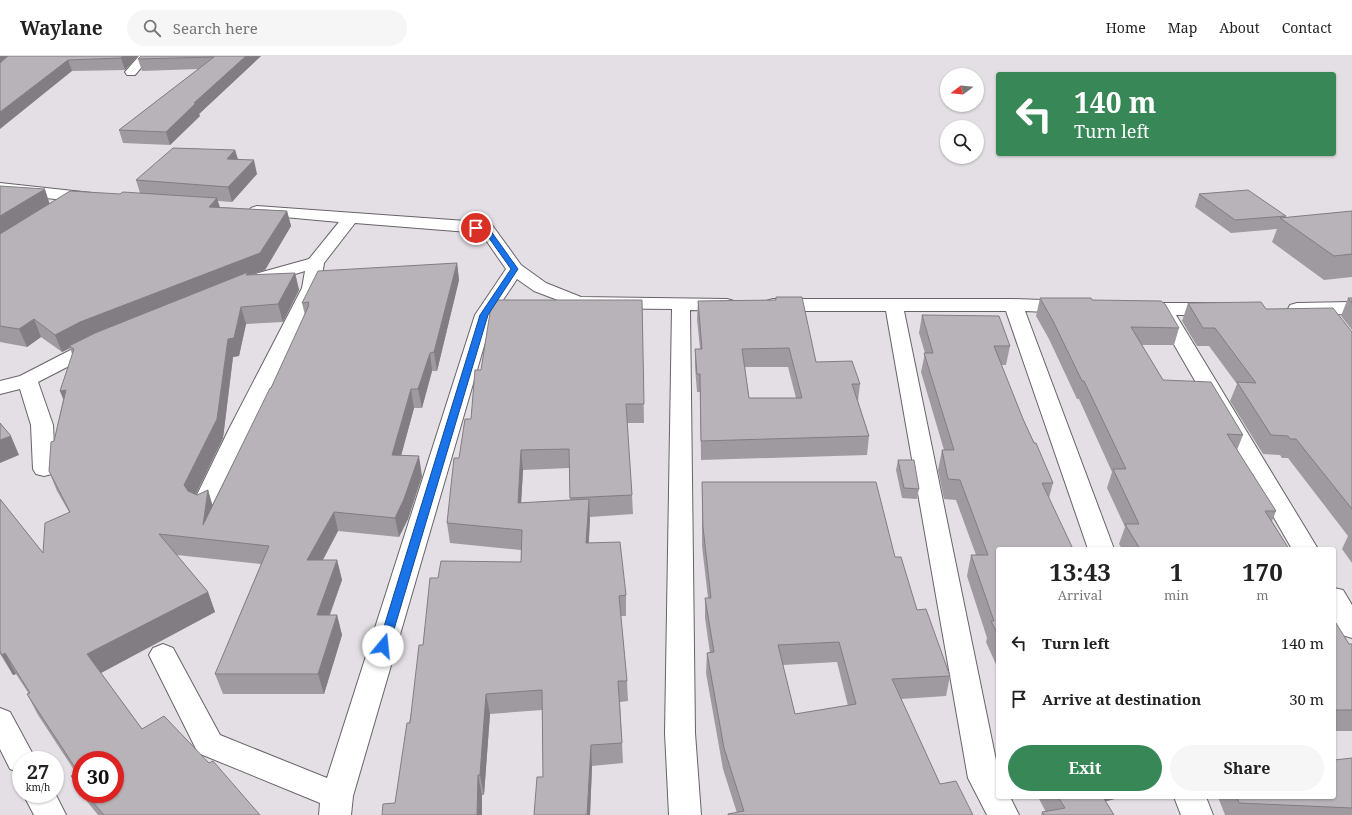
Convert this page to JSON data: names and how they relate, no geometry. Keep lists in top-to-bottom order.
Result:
{
  "north": "left",
  "page": {
    "header": "Waylane",
    "search": "Search here",
    "nav": [
      "Home",
      "Map",
      "About",
      "Contact"
    ],
    "turn": ["140 m", "Turn left"],
    "eta": [
      "13:43",
      "Arrival",
      "1",
      "min",
      "170",
      "m"
    ],
    "list": [
      {
        "name": "Turn left",
        "value": "140 m"
      },
      {
        "name": "Arrive at destination",
        "value": "30 m"
      }
    ],
    "buttons": ["Exit", "Share"],
    "speed": "27 km/h",
    "limit": "30"
  }
}
